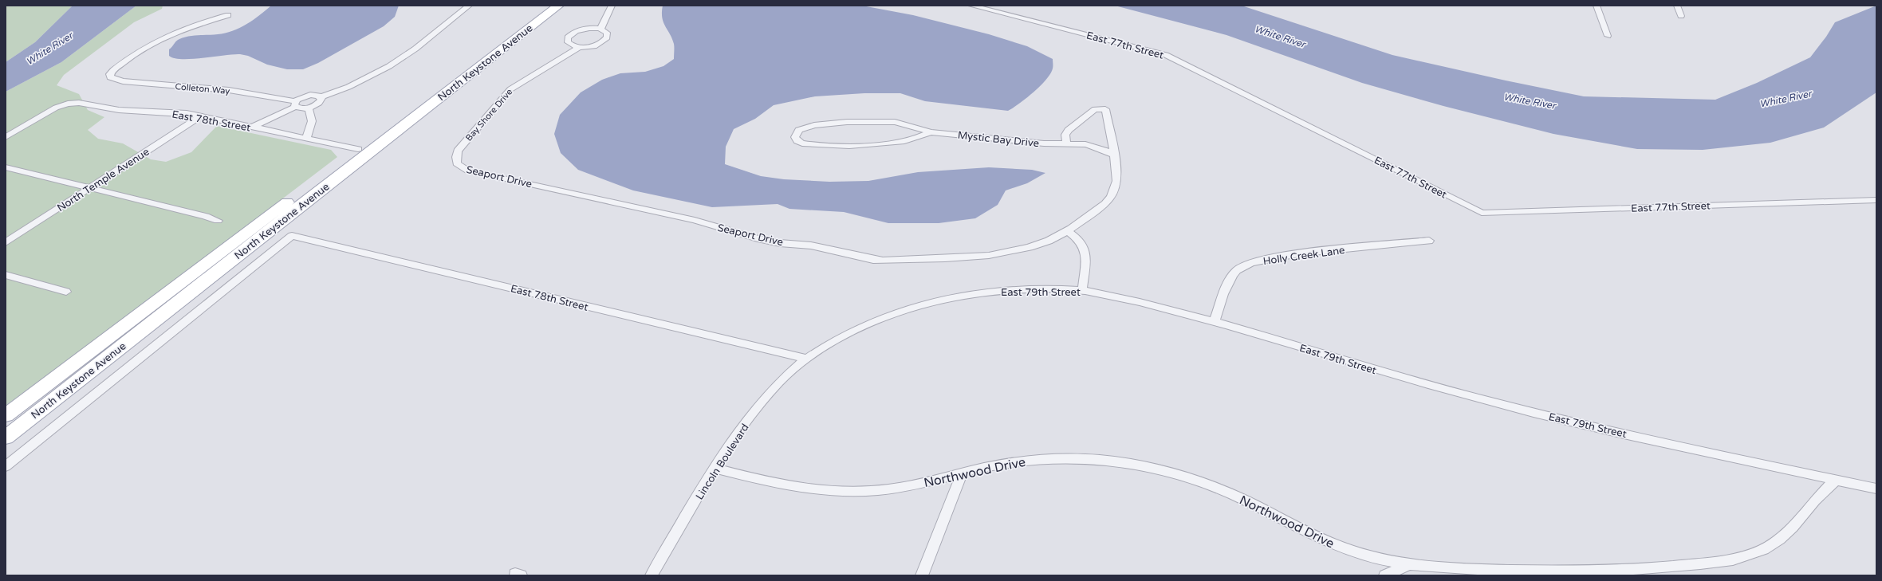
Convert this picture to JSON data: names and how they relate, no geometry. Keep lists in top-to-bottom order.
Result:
{
  "streets": {
    "main road": ["North Keystone Avenue"],
    "street": [
      "East 77th Street",
      "Colleton Way",
      "Bay Shore Drive",
      "East 78th Street",
      "Mystic Bay Drive",
      "Seaport Drive",
      "North Temple Avenue",
      "Holly Creek Lane",
      "East 79th Street",
      "Lincoln Boulevard",
      "Northwood Drive"
    ]
  },
  "crossings": [
    ["North Keystone Avenue", "East 78th Street"],
    ["Bay Shore Drive", "Seaport Drive"],
    ["East 78th Street", "North Temple Avenue"],
    ["East 78th Street", "East 79th Street"],
    ["East 78th Street", "Lincoln Boulevard"],
    ["Holly Creek Lane", "East 79th Street"],
    ["East 79th Street", "Lincoln Boulevard"],
    ["East 79th Street", "Northwood Drive"],
    ["Lincoln Boulevard", "Northwood Drive"]
  ],
  "water": ["White River"]
}
